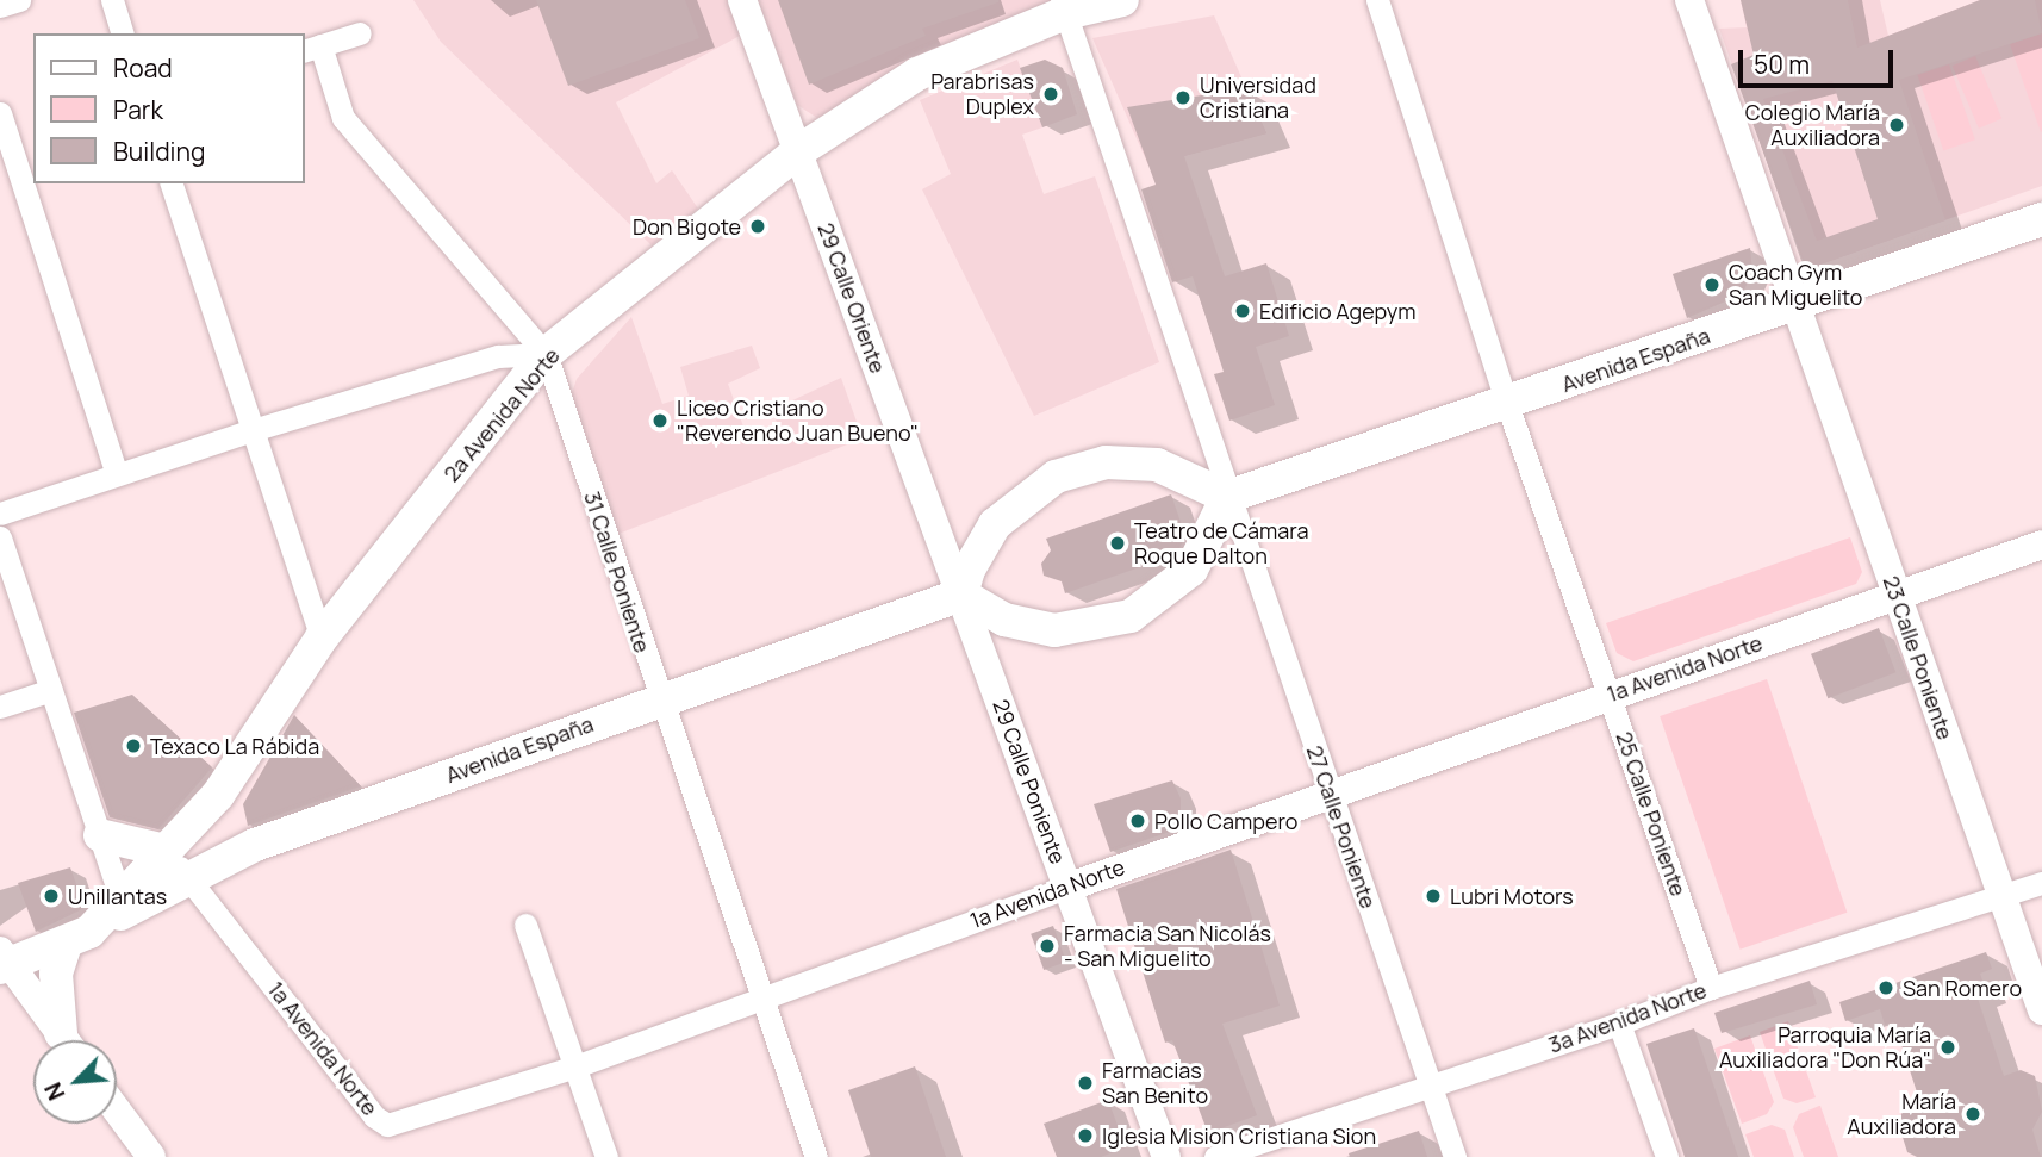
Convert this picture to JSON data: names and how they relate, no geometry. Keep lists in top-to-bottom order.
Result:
{
  "streets": {
    "main road": ["Avenida España", "2a Avenida Norte"],
    "street": [
      "29 Calle Oriente",
      "31 Calle Poniente",
      "23 Calle Poniente",
      "1a Avenida Norte",
      "29 Calle Poniente",
      "25 Calle Poniente",
      "27 Calle Poniente",
      "3a Avenida Norte"
    ]
  },
  "crossings": [
    ["29 Calle Oriente", "Avenida España"],
    ["29 Calle Oriente", "2a Avenida Norte"],
    ["29 Calle Oriente", "29 Calle Poniente"],
    ["Avenida España", "2a Avenida Norte"],
    ["Avenida España", "31 Calle Poniente"],
    ["Avenida España", "23 Calle Poniente"],
    ["Avenida España", "1a Avenida Norte"],
    ["Avenida España", "29 Calle Poniente"],
    ["Avenida España", "25 Calle Poniente"],
    ["Avenida España", "27 Calle Poniente"],
    ["2a Avenida Norte", "31 Calle Poniente"],
    ["2a Avenida Norte", "1a Avenida Norte"],
    ["2a Avenida Norte", "27 Calle Poniente"],
    ["31 Calle Poniente", "1a Avenida Norte"],
    ["23 Calle Poniente", "1a Avenida Norte"],
    ["23 Calle Poniente", "3a Avenida Norte"],
    ["1a Avenida Norte", "29 Calle Poniente"],
    ["1a Avenida Norte", "25 Calle Poniente"],
    ["1a Avenida Norte", "27 Calle Poniente"],
    ["25 Calle Poniente", "3a Avenida Norte"],
    ["27 Calle Poniente", "3a Avenida Norte"]
  ],
  "places": [
    "Parabrisas Duplex",
    "Universidad Cristiana",
    "Colegio María Auxiliadora",
    "Don Bigote",
    "Coach Gym San Miguelito",
    "Edificio Agepym",
    "Liceo Cristiano \"Reverendo Juan Bueno\"",
    "Teatro de Cámara Roque Dalton",
    "Texaco La Rábida",
    "Pollo Campero",
    "Unillantas",
    "Lubri Motors",
    "Farmacia San Nicolás - San Miguelito",
    "San Romero",
    "Parroquia María Auxiliadora \"Don Rúa\"",
    "Farmacias San Benito",
    "María Auxiliadora",
    "Iglesia Mision Cristiana Sion"
  ],
  "legend": ["Road", "Park", "Building"],
  "scale_bar": "50 m",
  "north": "bottom left"
}
